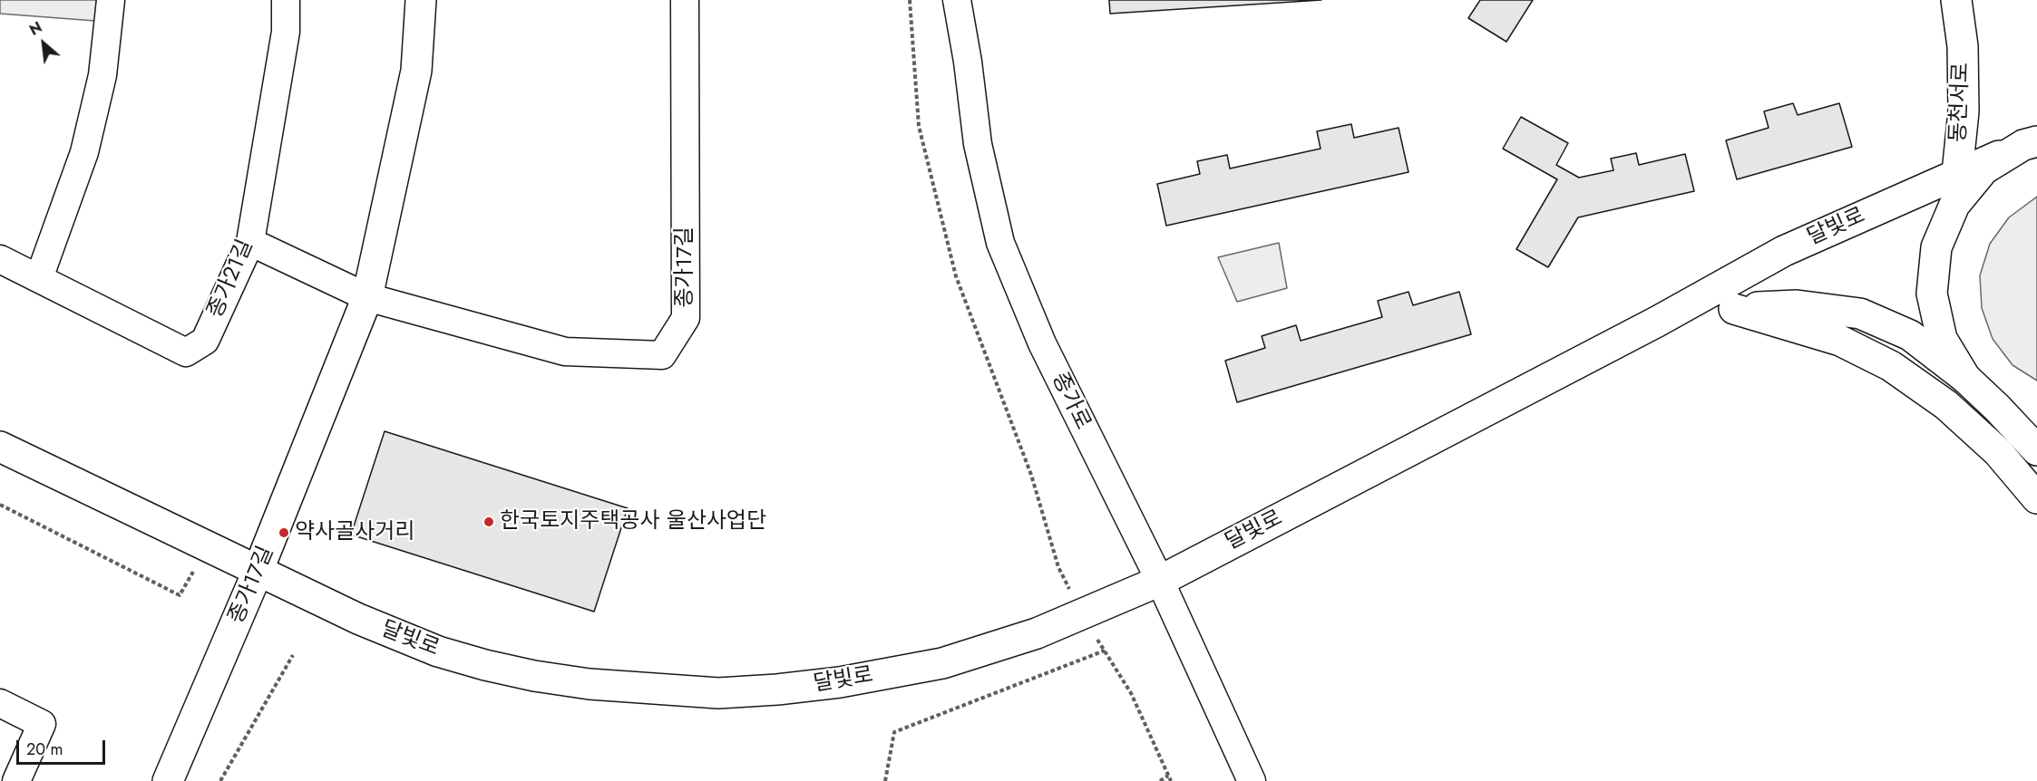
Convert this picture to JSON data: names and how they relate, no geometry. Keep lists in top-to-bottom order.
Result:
{
  "streets": {
    "main road": ["동천서로", "달빛로", "종가17길"],
    "street": ["종가21길", "종가로"]
  },
  "crossings": [
    ["동천서로", "달빛로"],
    ["달빛로", "종가17길"],
    ["달빛로", "종가로"]
  ],
  "places": ["한국토지주택공사 울산사업단", "약사골사거리"],
  "scale_bar": "20 m",
  "north": "top left"
}
